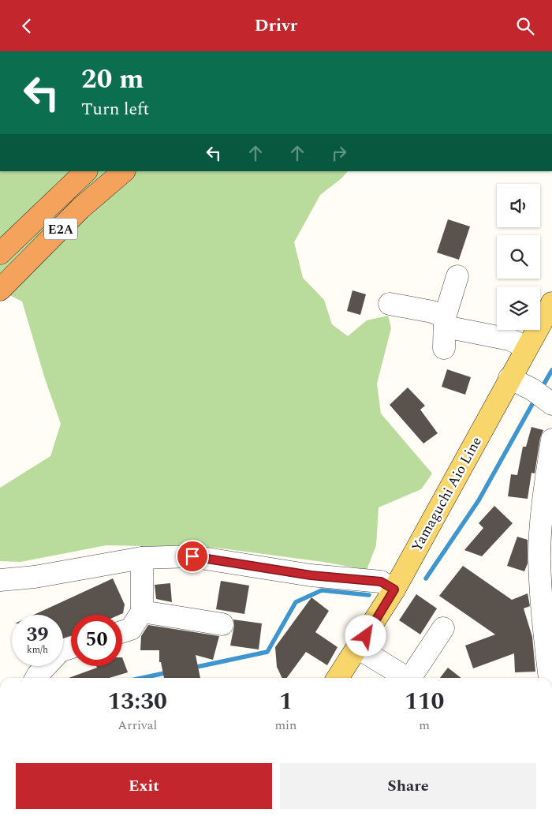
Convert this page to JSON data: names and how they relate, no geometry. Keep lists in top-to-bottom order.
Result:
{
  "streets": {
    "highway": ["E2A"],
    "main road": ["Yamaguchi Aio Line"]
  },
  "page": {
    "header": "Drivr",
    "turn": ["20 m", "Turn left"],
    "speed": "39 km/h",
    "limit": "50",
    "eta": [
      "13:30",
      "Arrival",
      "1",
      "min",
      "110",
      "m"
    ],
    "buttons": ["Exit", "Share"]
  }
}
